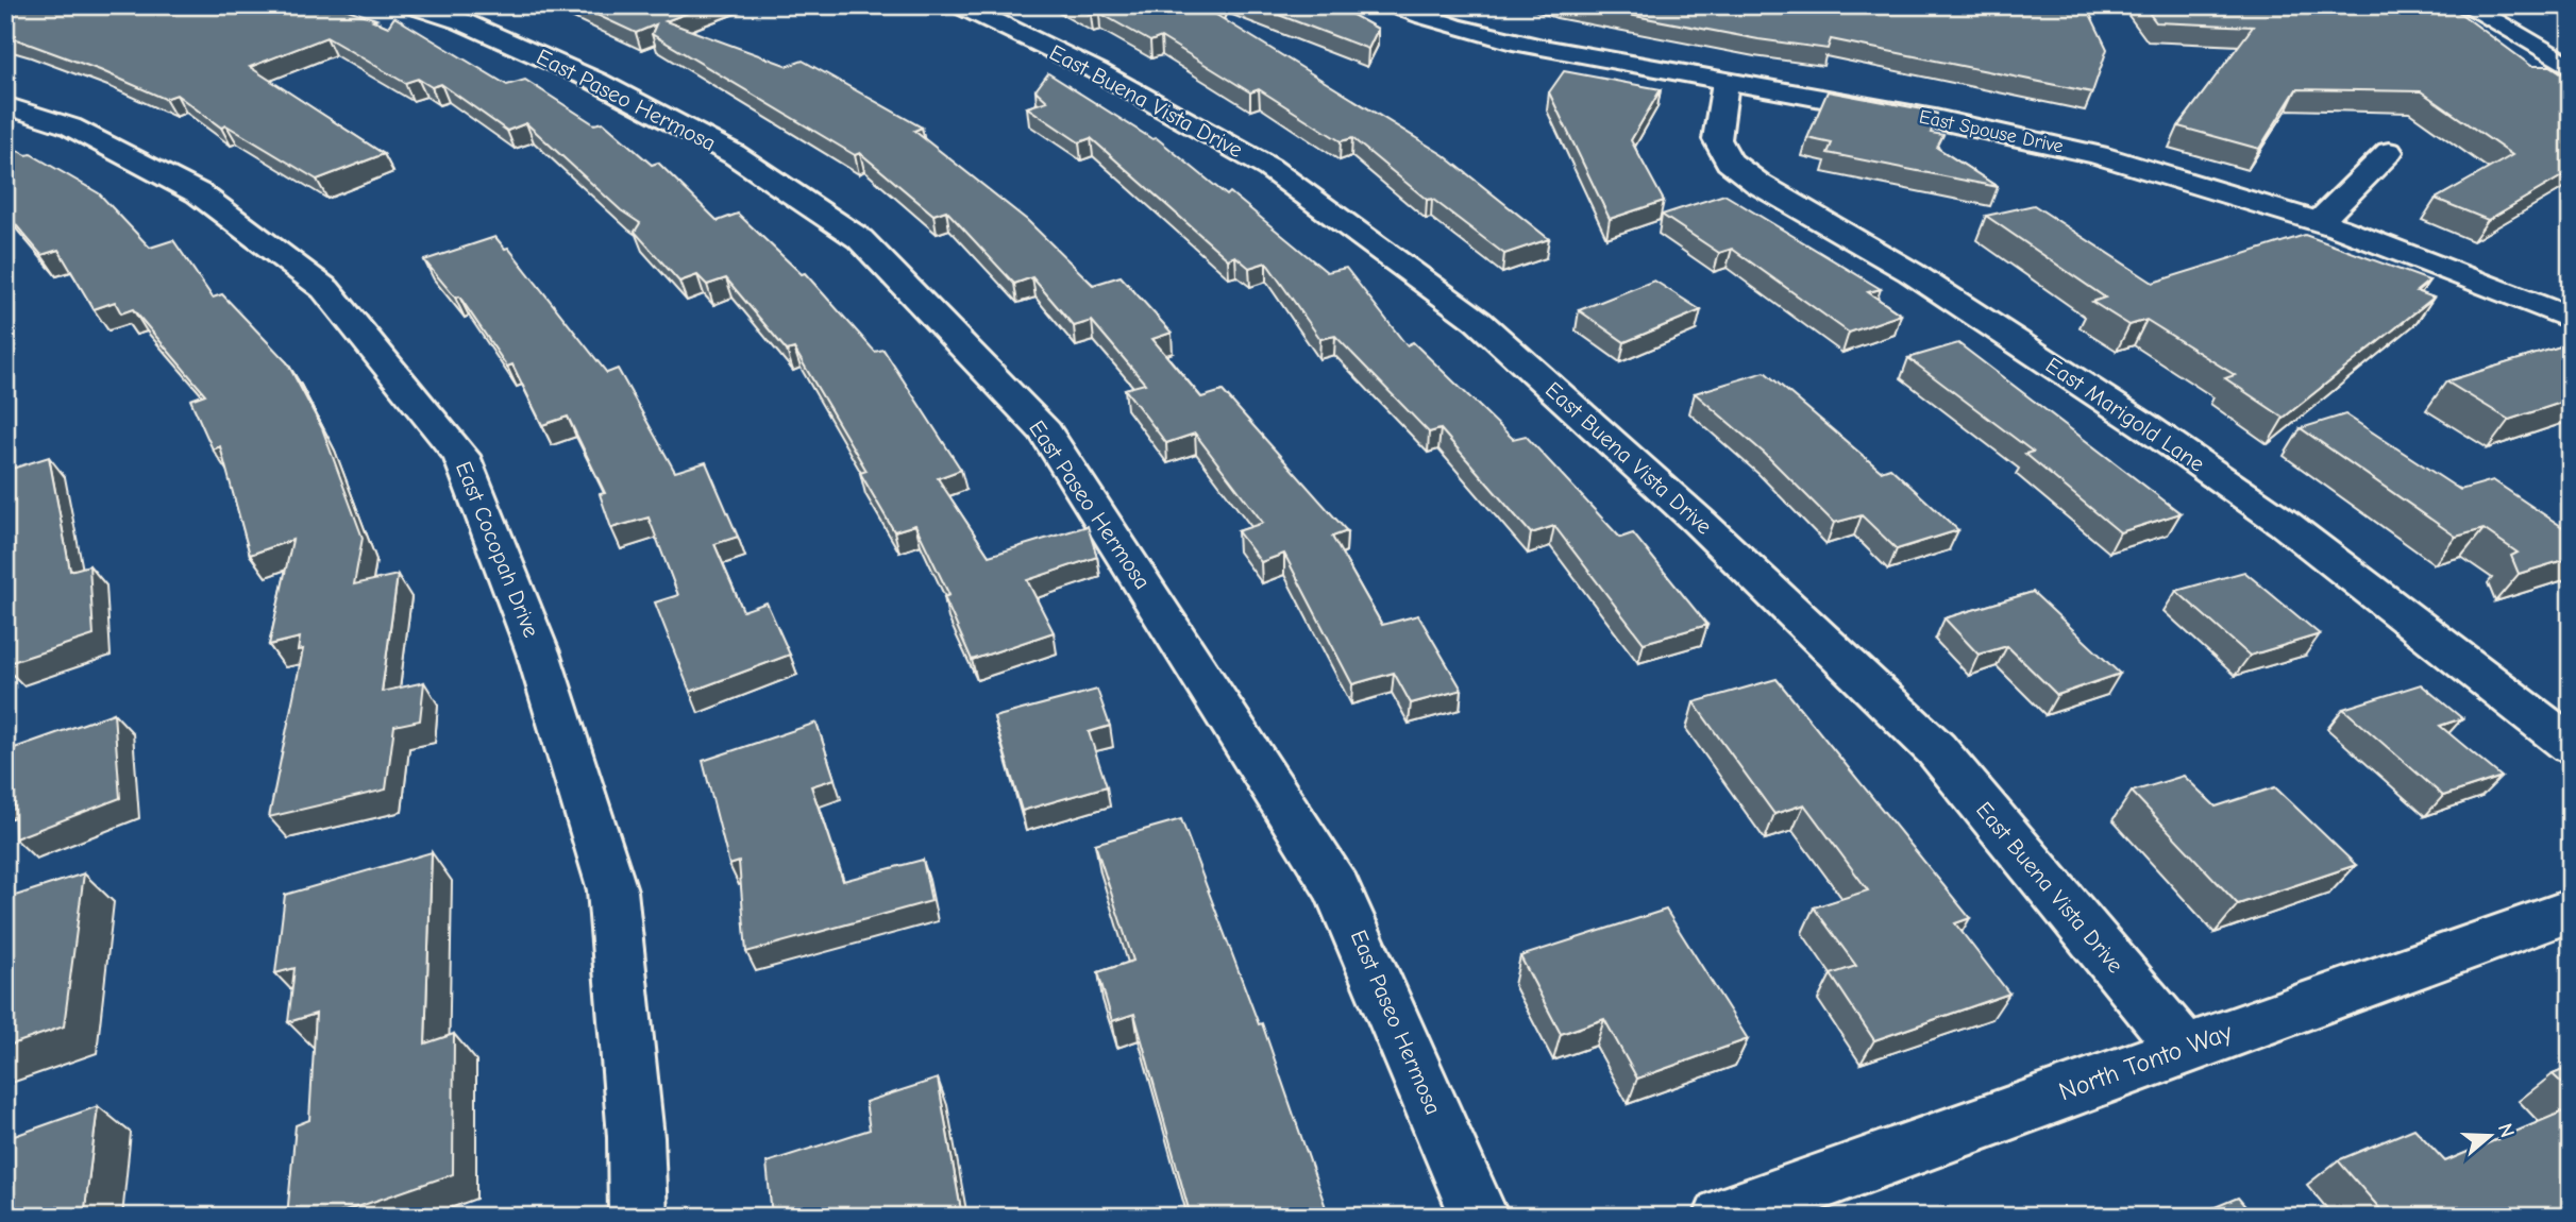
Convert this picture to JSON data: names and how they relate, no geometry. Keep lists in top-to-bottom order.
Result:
{
  "streets": {
    "street": [
      "East Paseo Hermosa",
      "East Buena Vista Drive",
      "East Spouse Drive",
      "East Marigold Lane",
      "East Cocopah Drive",
      "North Tonto Way"
    ]
  },
  "crossings": [
    ["East Buena Vista Drive", "North Tonto Way"],
    ["East Spouse Drive", "East Marigold Lane"]
  ],
  "north": "right"
}
